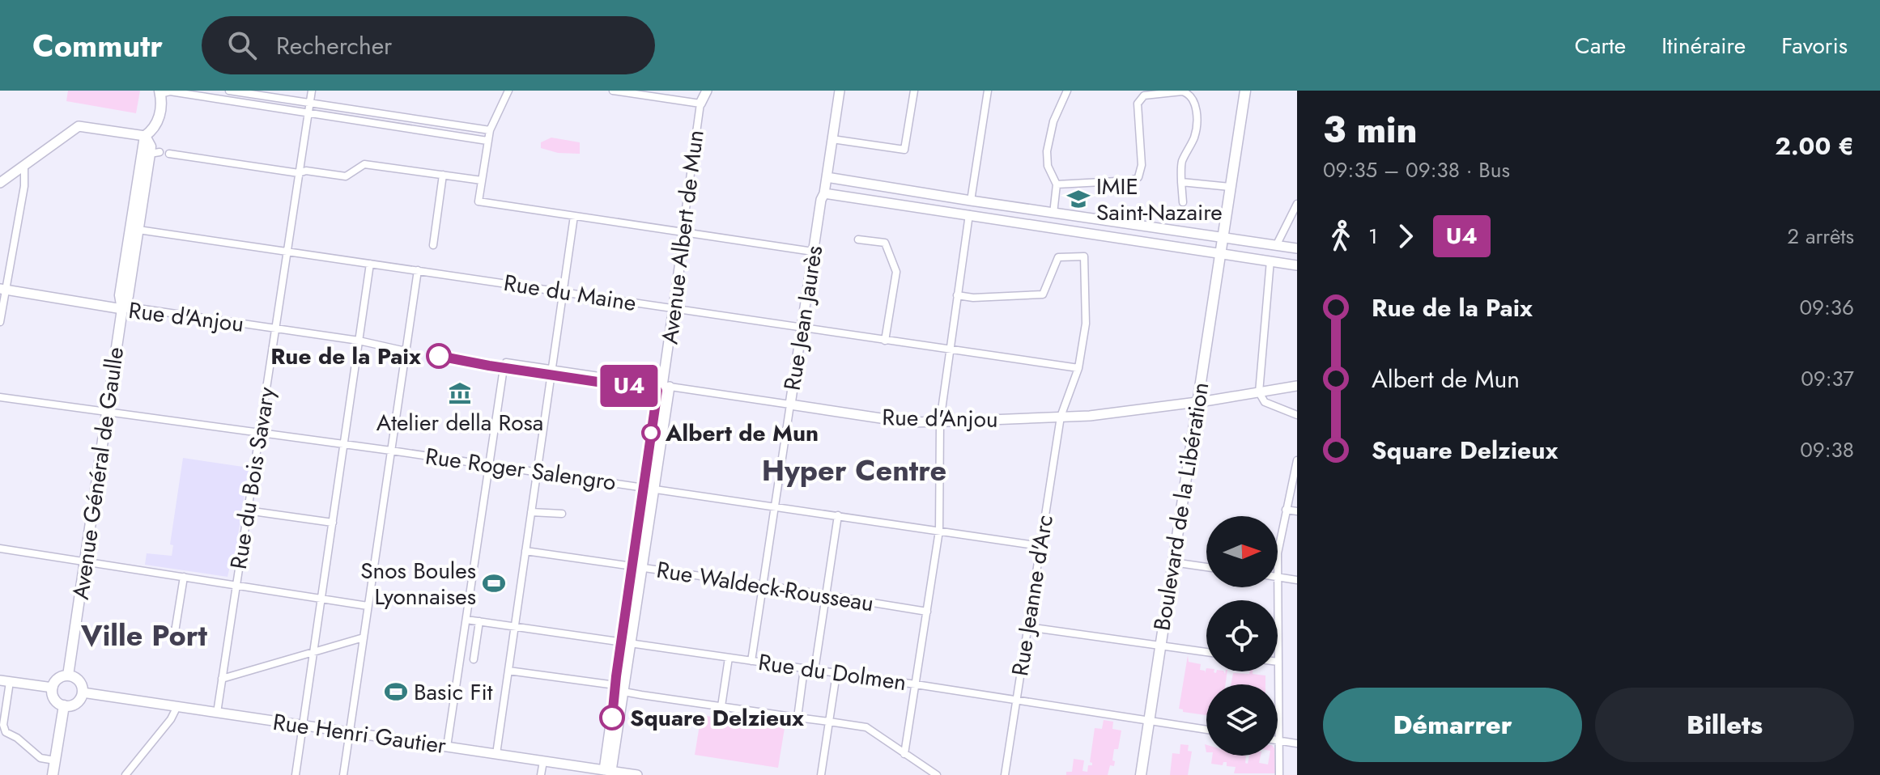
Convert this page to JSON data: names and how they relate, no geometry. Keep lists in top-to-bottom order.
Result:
{
  "streets": {
    "main road": ["Avenue Général de Gaulle", "Boulevard de la Libération"],
    "street": [
      "Avenue Albert de Mun",
      "Rue du Maine",
      "Rue d'Anjou",
      "Rue Jean Jaurès",
      "Rue Roger Salengro",
      "Rue du Bois Savary",
      "Rue Waldeck-Rousseau",
      "Rue Jeanne d'Arc",
      "Rue du Dolmen",
      "Rue Henri Gautier"
    ]
  },
  "crossings": [
    ["Avenue Albert de Mun", "Rue du Maine"],
    ["Avenue Albert de Mun", "Rue d'Anjou"],
    ["Avenue Albert de Mun", "Rue Roger Salengro"],
    ["Avenue Albert de Mun", "Rue Waldeck-Rousseau"],
    ["Avenue Albert de Mun", "Rue du Dolmen"],
    ["Avenue Albert de Mun", "Rue Henri Gautier"],
    ["Rue du Maine", "Rue Jean Jaurès"],
    ["Rue du Maine", "Avenue Général de Gaulle"],
    ["Rue du Maine", "Rue du Bois Savary"],
    ["Rue du Maine", "Rue Jeanne d'Arc"],
    ["Rue d'Anjou", "Rue Jean Jaurès"],
    ["Rue d'Anjou", "Rue Roger Salengro"],
    ["Rue d'Anjou", "Avenue Général de Gaulle"],
    ["Rue d'Anjou", "Rue du Bois Savary"],
    ["Rue d'Anjou", "Boulevard de la Libération"],
    ["Rue d'Anjou", "Rue Jeanne d'Arc"],
    ["Rue Jean Jaurès", "Rue Roger Salengro"],
    ["Rue Jean Jaurès", "Rue Waldeck-Rousseau"],
    ["Rue Jean Jaurès", "Rue du Dolmen"],
    ["Rue Roger Salengro", "Avenue Général de Gaulle"],
    ["Rue Roger Salengro", "Rue du Bois Savary"],
    ["Rue Roger Salengro", "Rue Jeanne d'Arc"],
    ["Avenue Général de Gaulle", "Rue Henri Gautier"],
    ["Rue du Bois Savary", "Rue Henri Gautier"],
    ["Boulevard de la Libération", "Rue du Dolmen"],
    ["Rue Jeanne d'Arc", "Rue du Dolmen"]
  ],
  "districts": ["Hyper Centre", "Ville Port"],
  "places": {
    "school or university": ["IMIE Saint-Nazaire"],
    "other": ["Rue de la Paix", "Albert de Mun", "Square Delzieux"],
    "museum": ["Atelier della Rosa"],
    "sports": ["Snos Boules Lyonnaises", "Basic Fit"]
  },
  "lines": ["bus line U4"],
  "north": "right",
  "page": {
    "header": "Commutr",
    "search": "Rechercher",
    "nav": ["Carte", "Itinéraire", "Favoris"],
    "on_map": "U4",
    "heading": ["3 min", "09:35 – 09:38 · Bus", "2.00 €"],
    "legs": ["1", "U4", "2 arrêts"],
    "list": [
      {
        "name": "Rue de la Paix",
        "value": "09:36"
      },
      {
        "name": "Albert de Mun",
        "value": "09:37"
      },
      {
        "name": "Square Delzieux",
        "value": "09:38"
      }
    ],
    "buttons": ["Démarrer", "Billets"]
  }
}
